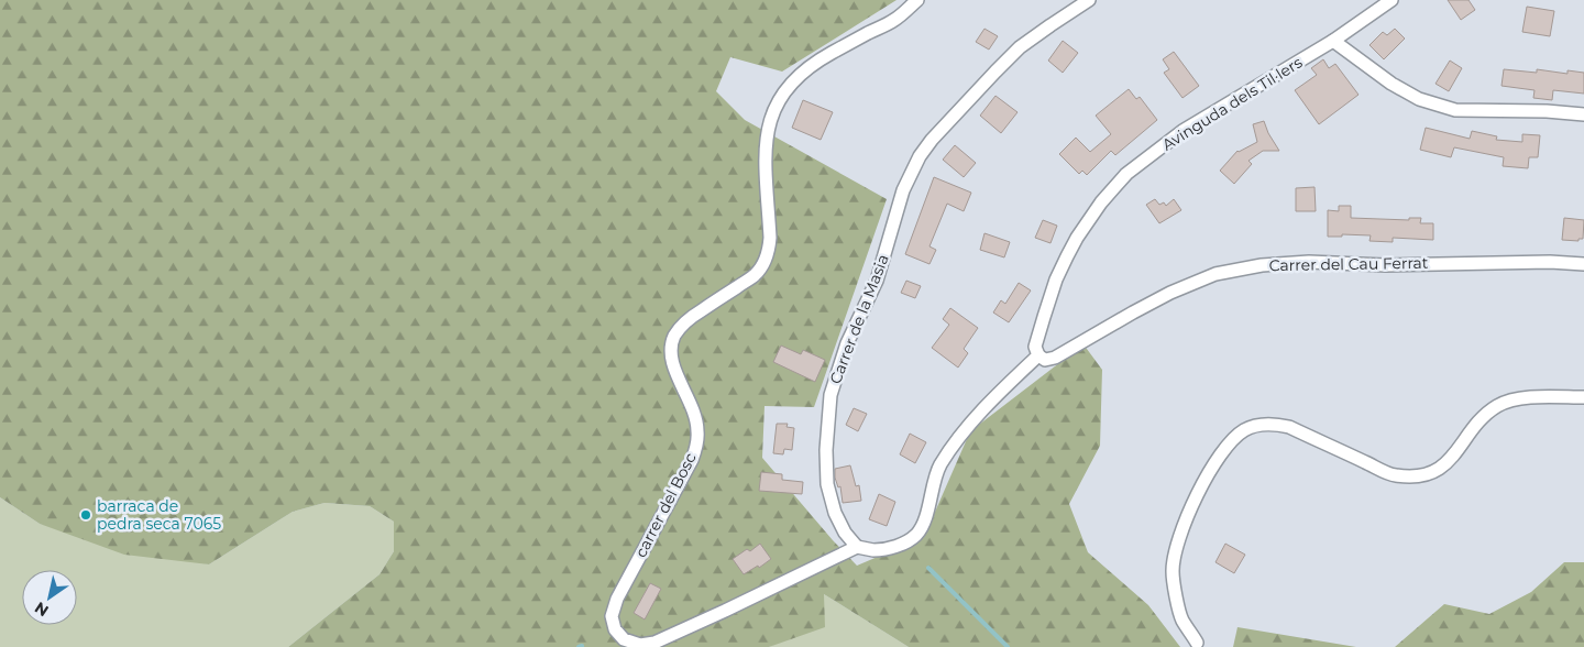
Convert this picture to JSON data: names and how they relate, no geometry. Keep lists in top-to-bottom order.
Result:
{
  "streets": {
    "street": [
      "Avinguda dels Til·lers",
      "Carrer del Cau Ferrat",
      "Carrer de la Masia",
      "carrer del Bosc"
    ]
  },
  "crossings": [
    ["Avinguda dels Til·lers", "Carrer del Cau Ferrat"],
    ["Carrer de la Masia", "carrer del Bosc"]
  ],
  "places": ["barraca de pedra seca 7065"],
  "north": "bottom left"
}
